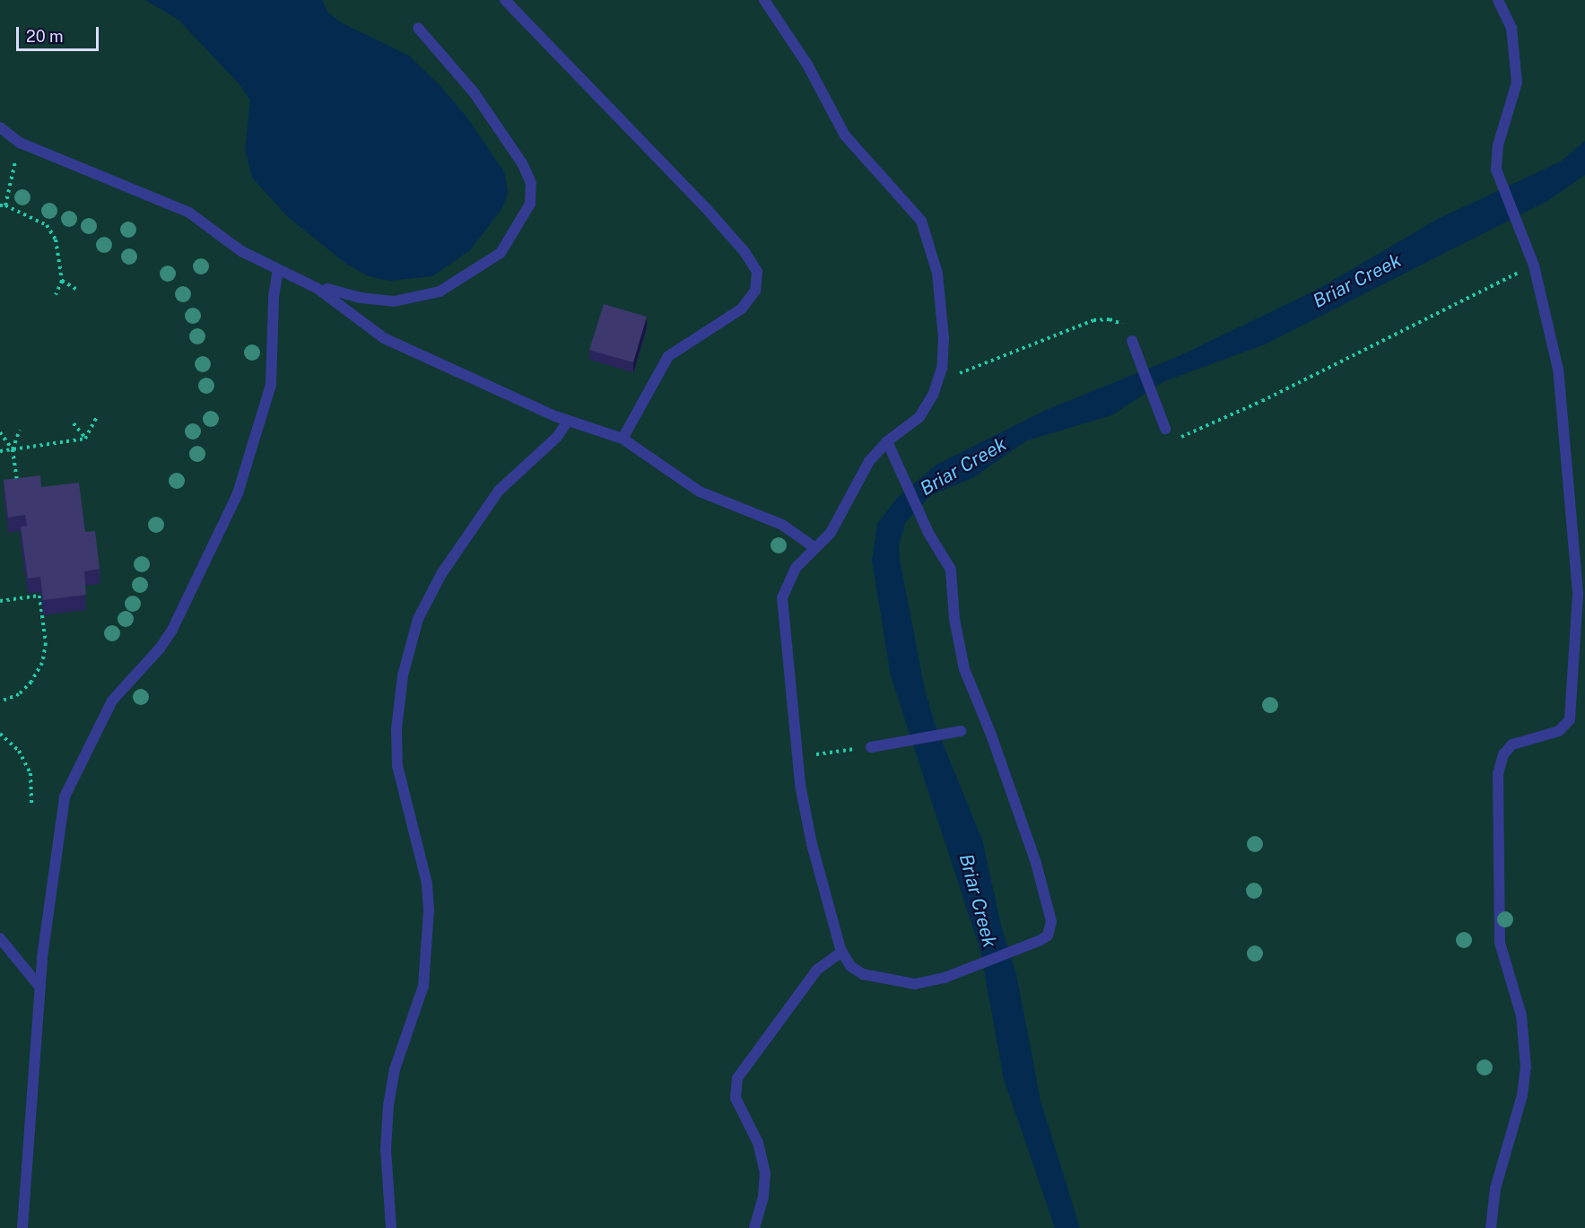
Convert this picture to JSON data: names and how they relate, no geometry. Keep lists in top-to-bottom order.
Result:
{
  "water": ["Briar Creek"],
  "scale_bar": "20 m"
}
